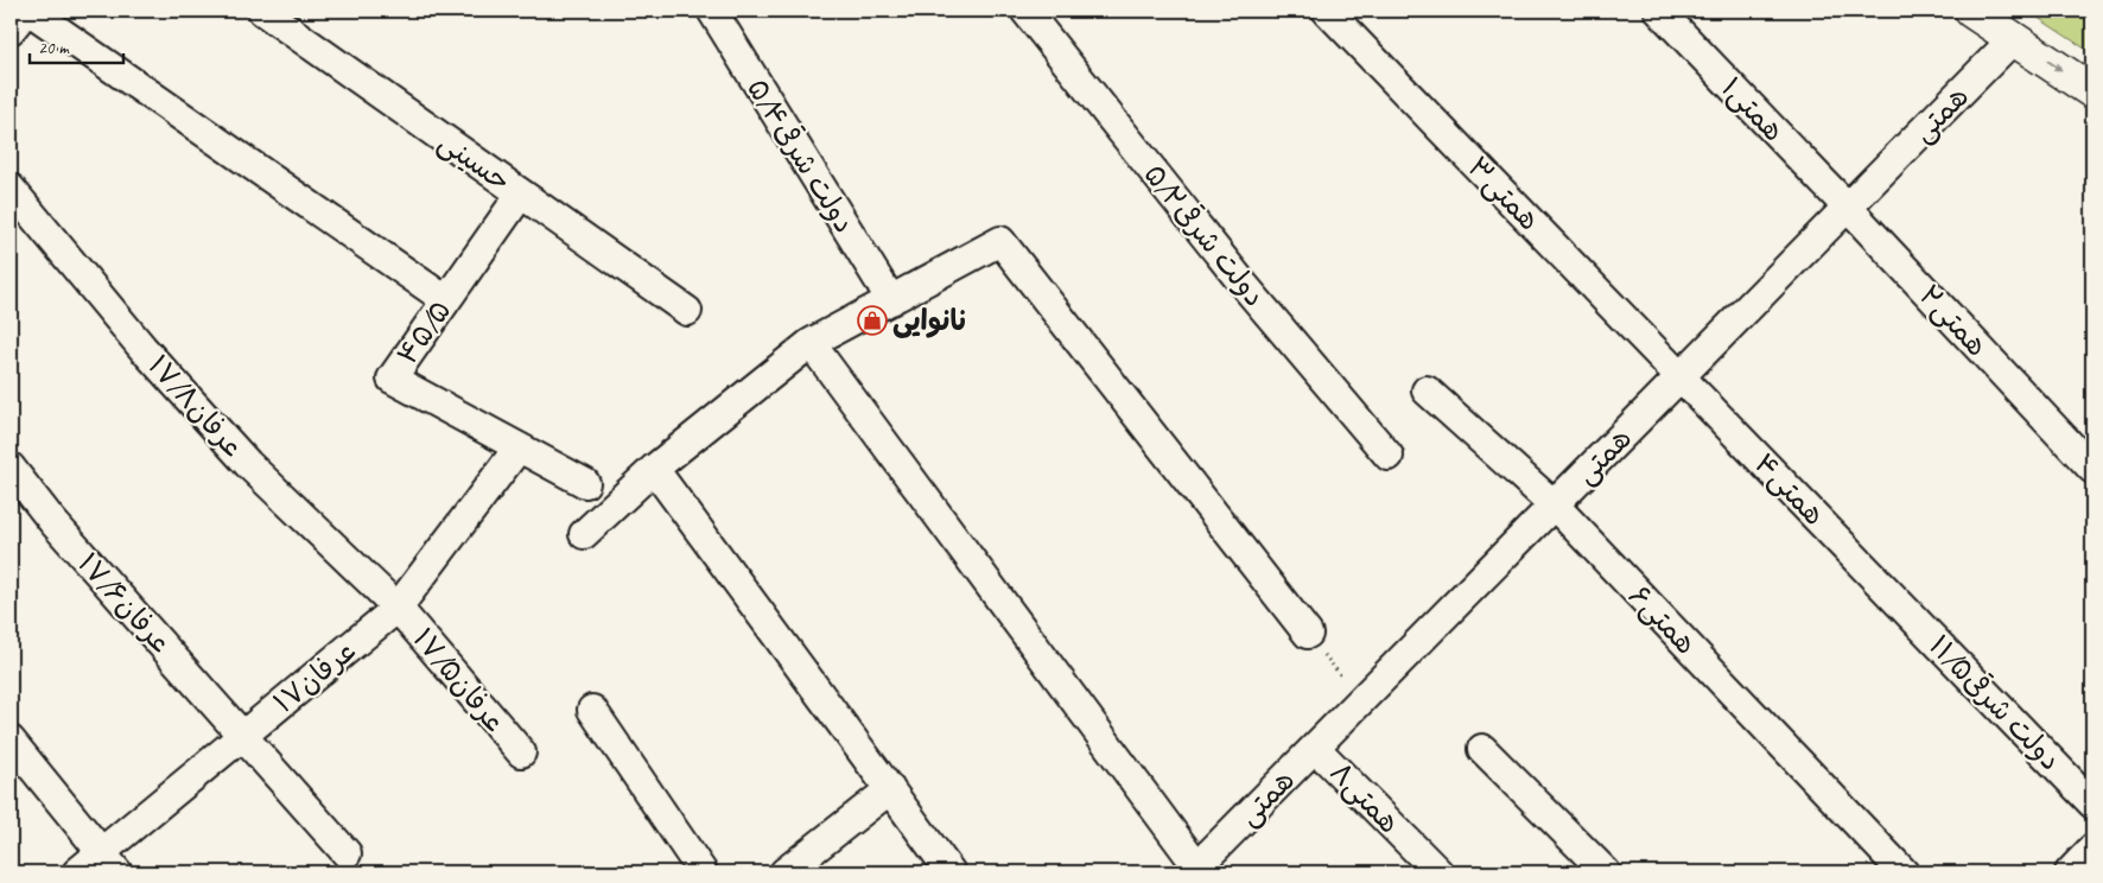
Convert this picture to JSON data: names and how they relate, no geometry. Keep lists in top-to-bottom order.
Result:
{
  "streets": {
    "street": [
      "۱همتی",
      "همتی",
      "۵/۴دولت شرقی",
      "حسینی",
      "۳همتی",
      "۵/۲دولت شرقی",
      "۲همتی",
      "۴۵/۵",
      "۱۷/۸عرفان",
      "۴همتی",
      "۱۷/۶عرفان",
      "۶همتی",
      "۱۷عرفان",
      "۱۷/۵عرفان",
      "۱۱/۵دولت شرقی",
      "همتی۸"
    ]
  },
  "crossings": [
    ["۱همتی", "همتی"],
    ["۱همتی", "۲همتی"],
    ["همتی", "۳همتی"],
    ["همتی", "۲همتی"],
    ["همتی", "۴همتی"],
    ["همتی", "۶همتی"],
    ["همتی", "همتی۸"],
    ["حسینی", "۴۵/۵"],
    ["۳همتی", "۴همتی"],
    ["۴۵/۵", "۱۷عرفان"],
    ["۱۷/۸عرفان", "۱۷عرفان"],
    ["۱۷/۸عرفان", "۱۷/۵عرفان"],
    ["۴همتی", "۱۱/۵دولت شرقی"],
    ["۱۷/۶عرفان", "۱۷عرفان"],
    ["۱۷عرفان", "۱۷/۵عرفان"]
  ],
  "places": {
    "shop": ["نانوایی"]
  },
  "scale_bar": "20 m"
}
